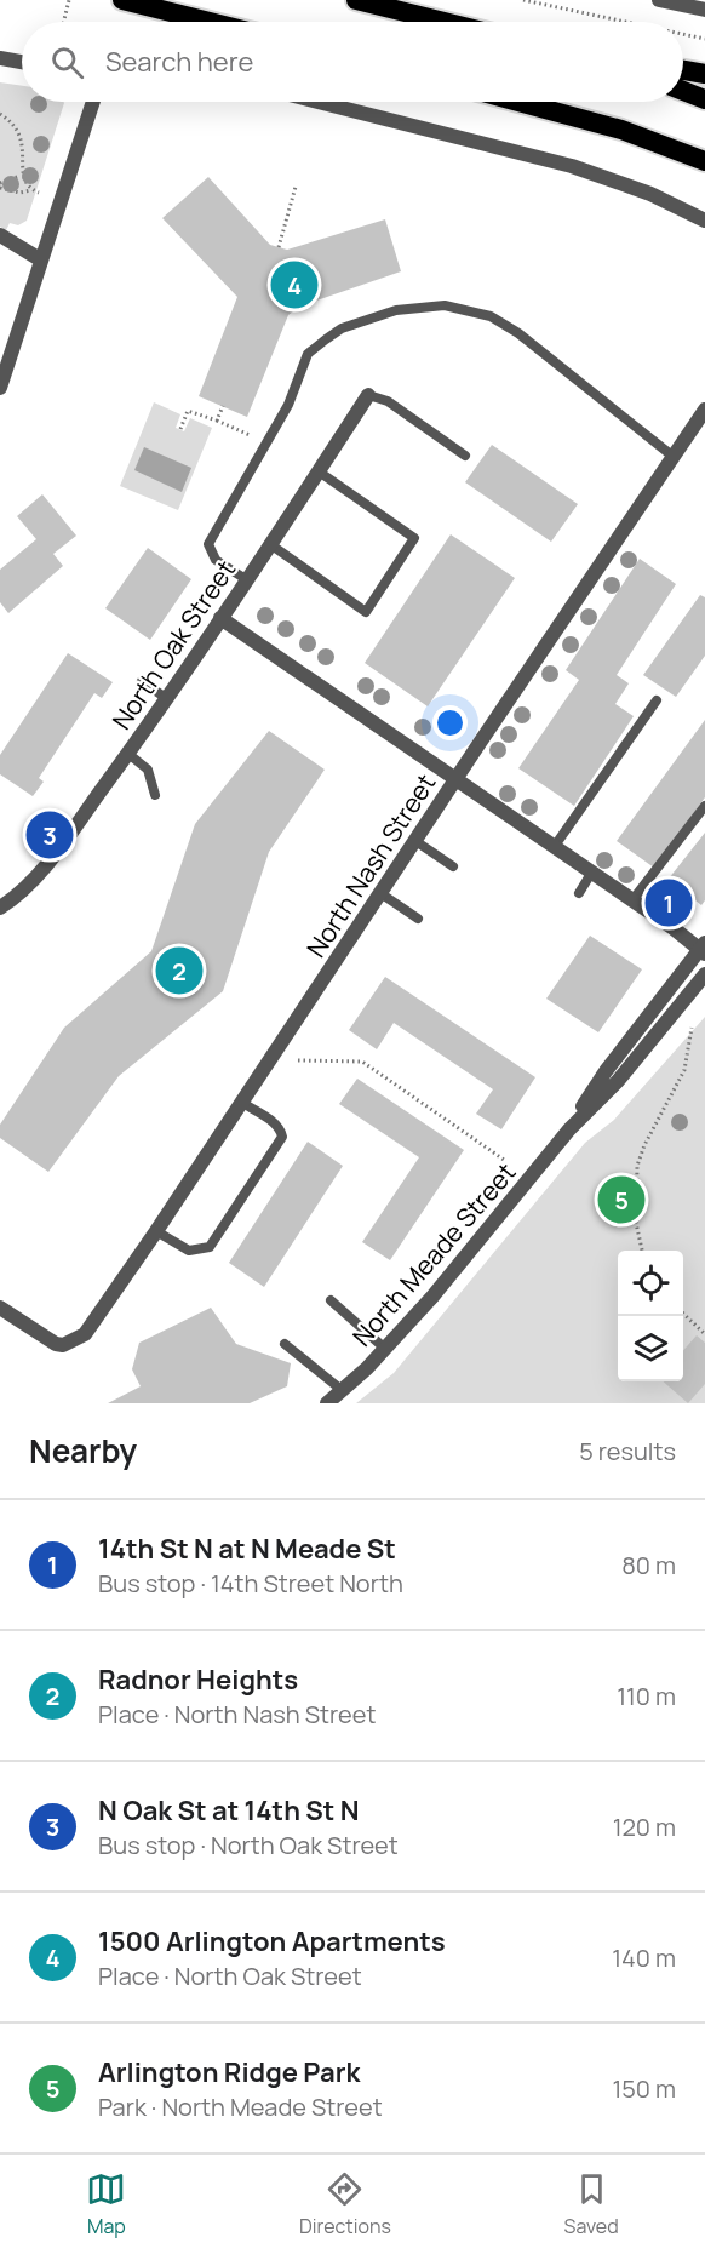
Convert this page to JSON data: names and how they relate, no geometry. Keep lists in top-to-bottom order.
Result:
{
  "streets": {
    "street": ["North Oak Street", "North Nash Street", "North Meade Street"]
  },
  "page": {
    "search": "Search here",
    "pins": [
      "4",
      "3",
      "1",
      "2",
      "5"
    ],
    "heading": ["Nearby", "5 results"],
    "list": [
      {
        "mark": "1",
        "name": "14th St N at N Meade St",
        "note": "Bus stop · 14th Street North",
        "value": "80 m"
      },
      {
        "mark": "2",
        "name": "Radnor Heights",
        "note": "Place · North Nash Street",
        "value": "110 m"
      },
      {
        "mark": "3",
        "name": "N Oak St at 14th St N",
        "note": "Bus stop · North Oak Street",
        "value": "120 m"
      },
      {
        "mark": "4",
        "name": "1500 Arlington Apartments",
        "note": "Place · North Oak Street",
        "value": "140 m"
      },
      {
        "mark": "5",
        "name": "Arlington Ridge Park",
        "note": "Park · North Meade Street",
        "value": "150 m"
      }
    ],
    "nav": ["Map", "Directions", "Saved"]
  }
}
